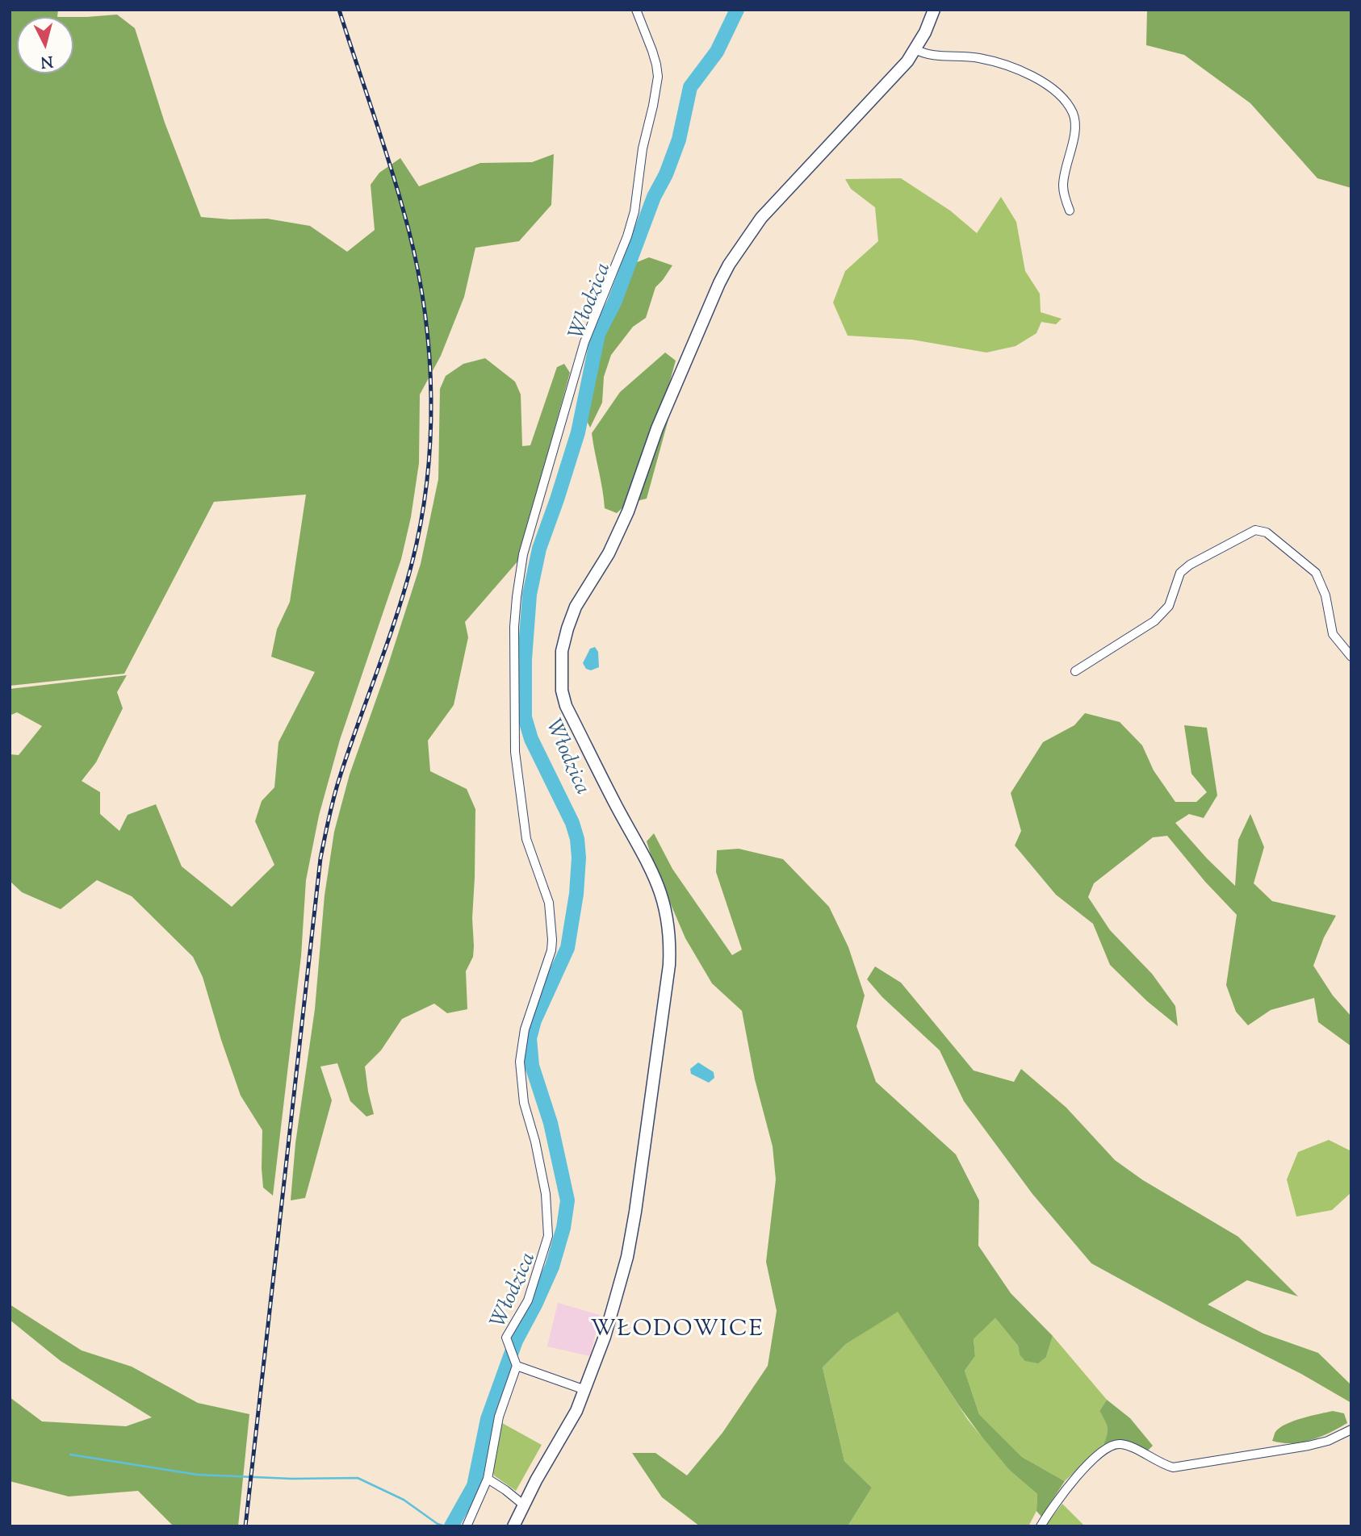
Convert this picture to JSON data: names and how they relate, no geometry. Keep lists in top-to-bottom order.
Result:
{
  "districts": ["WŁODOWICE"],
  "water": ["Włodzica"],
  "north": "bottom"
}
